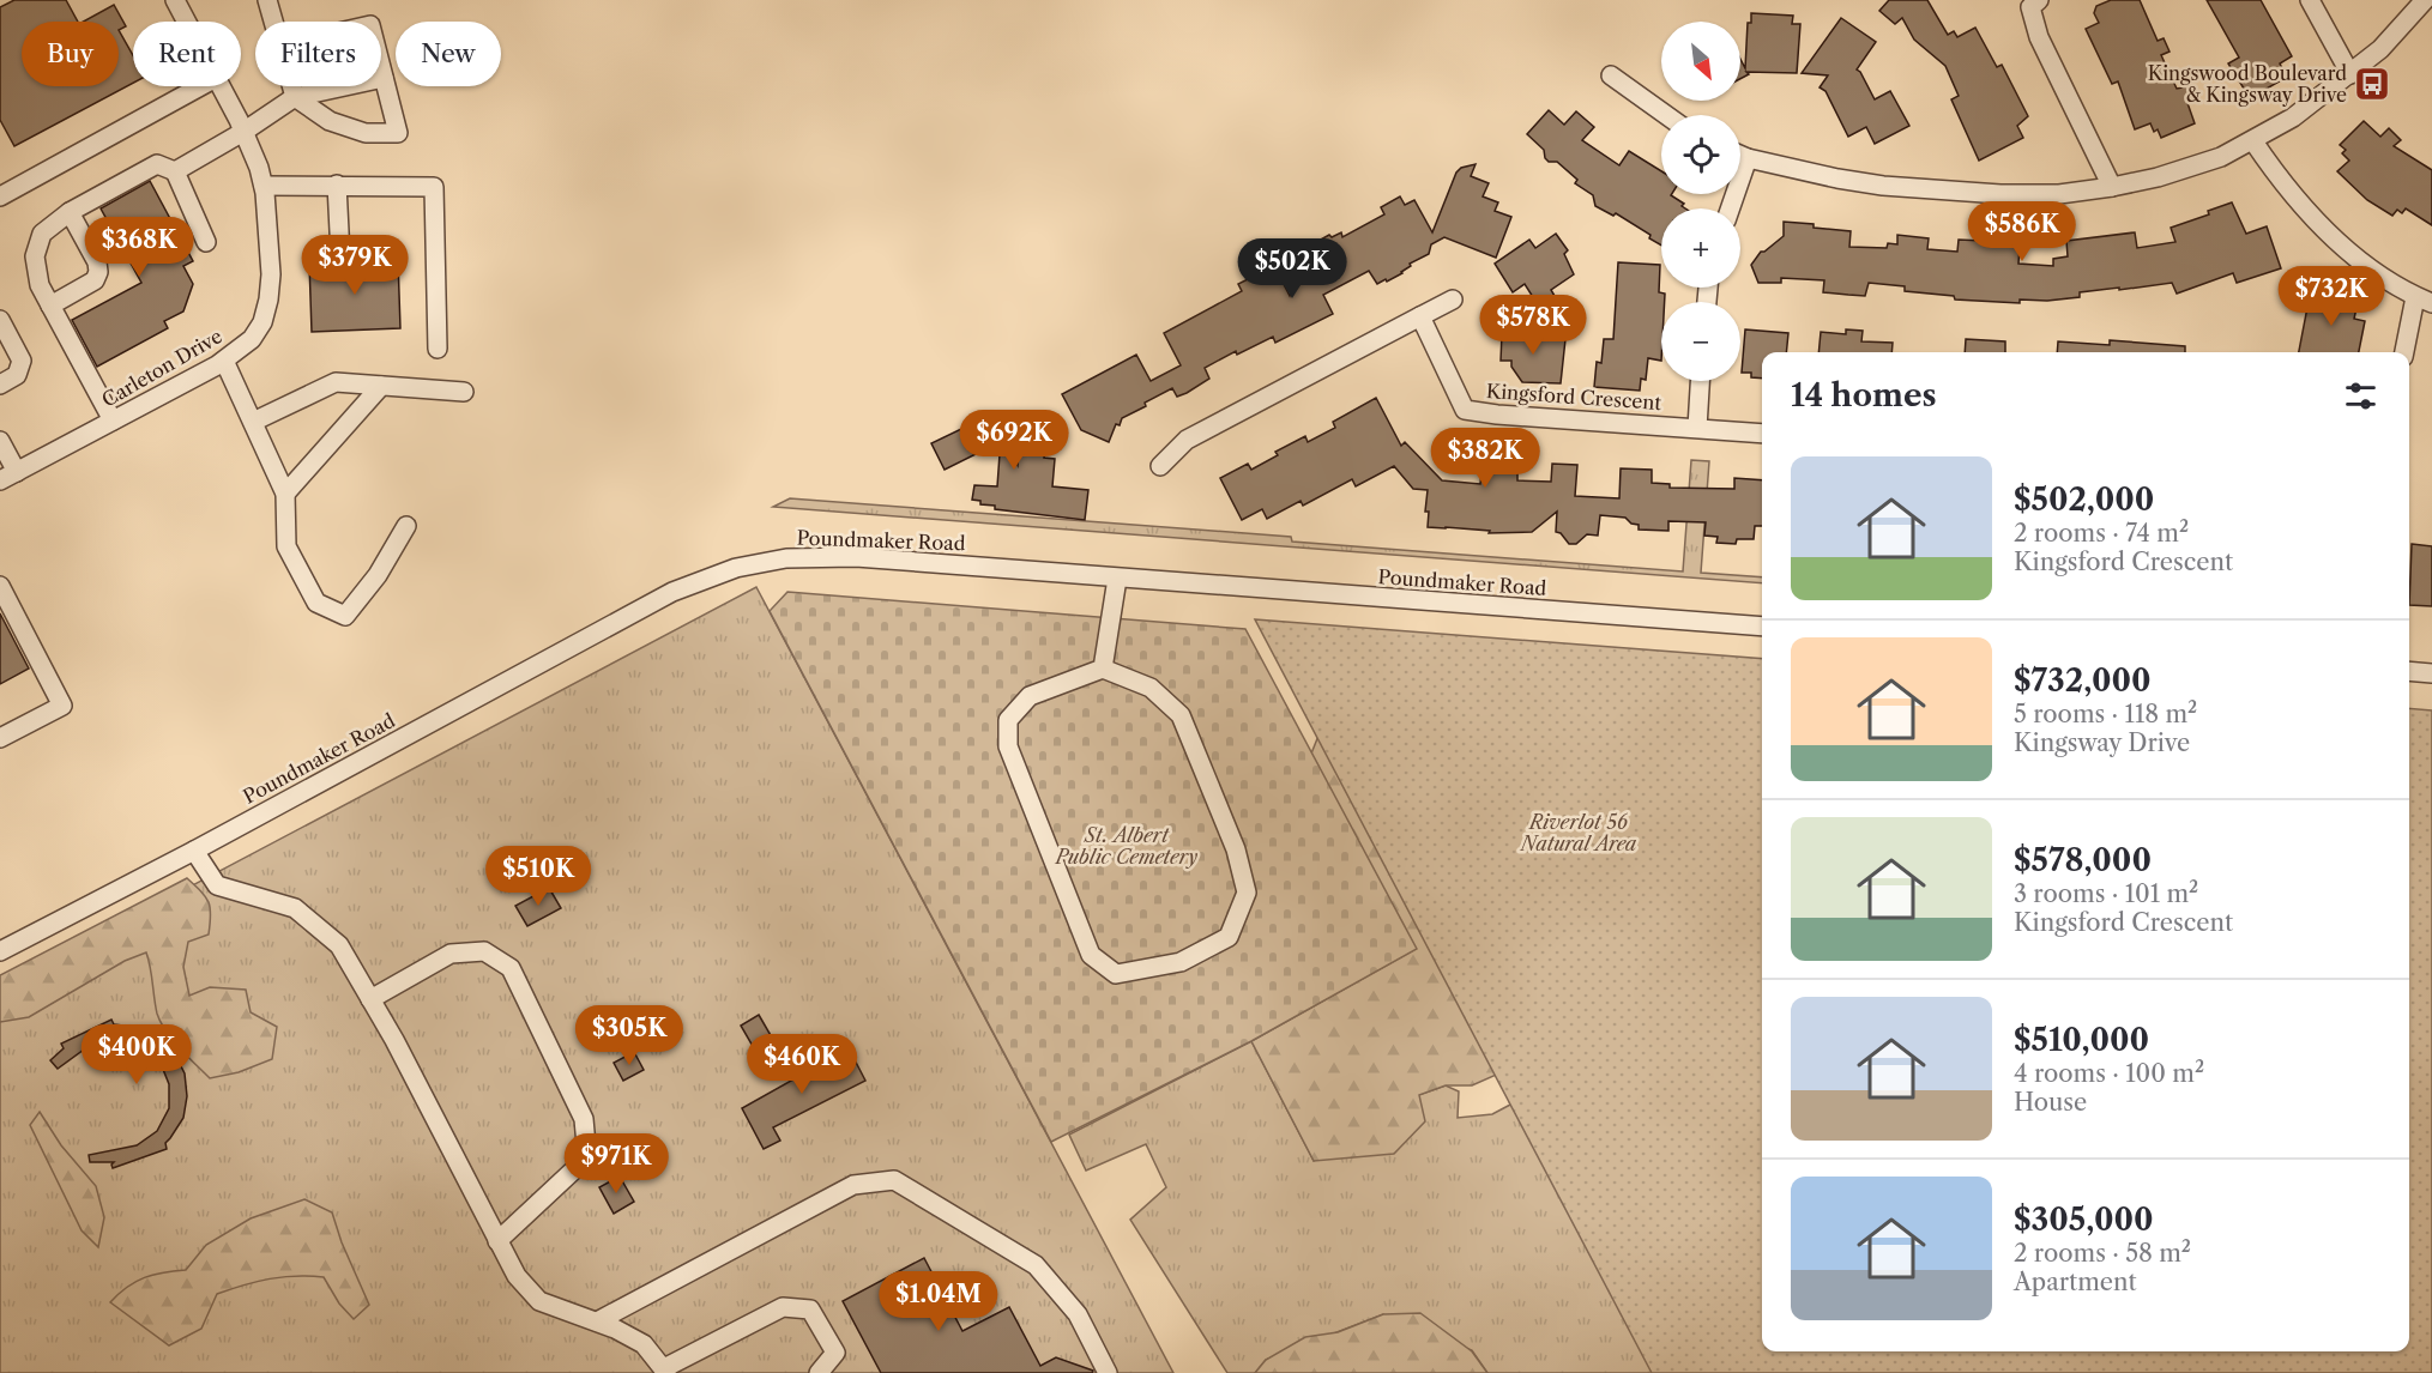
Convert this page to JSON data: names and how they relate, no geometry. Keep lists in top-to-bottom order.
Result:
{
  "streets": {
    "street": ["Carleton Drive", "Kingsford Crescent", "Poundmaker Road"]
  },
  "parks": ["Riverlot 56 Natural Area", "St. Albert Public Cemetery"],
  "places": {
    "bus stop": ["Kingswood Boulevard & Kingsway Drive"]
  },
  "north": "bottom right",
  "page": {
    "map_buttons": ["+", "−"],
    "chip": [
      "Buy",
      "Rent",
      "Filters",
      "New"
    ],
    "price": [
      "$586K",
      "$368K",
      "$379K",
      "$502K",
      "$732K",
      "$578K",
      "$692K",
      "$382K",
      "$510K",
      "$305K",
      "$400K",
      "$460K",
      "$971K",
      "$1.04M"
    ],
    "heading": "14 homes",
    "list": [
      {
        "name": "$502,000",
        "note": "2 rooms · 74 m² · Kingsford Crescent"
      },
      {
        "name": "$732,000",
        "note": "5 rooms · 118 m² · Kingsway Drive"
      },
      {
        "name": "$578,000",
        "note": "3 rooms · 101 m² · Kingsford Crescent"
      },
      {
        "name": "$510,000",
        "note": "4 rooms · 100 m² · House"
      },
      {
        "name": "$305,000",
        "note": "2 rooms · 58 m² · Apartment"
      }
    ]
  }
}
